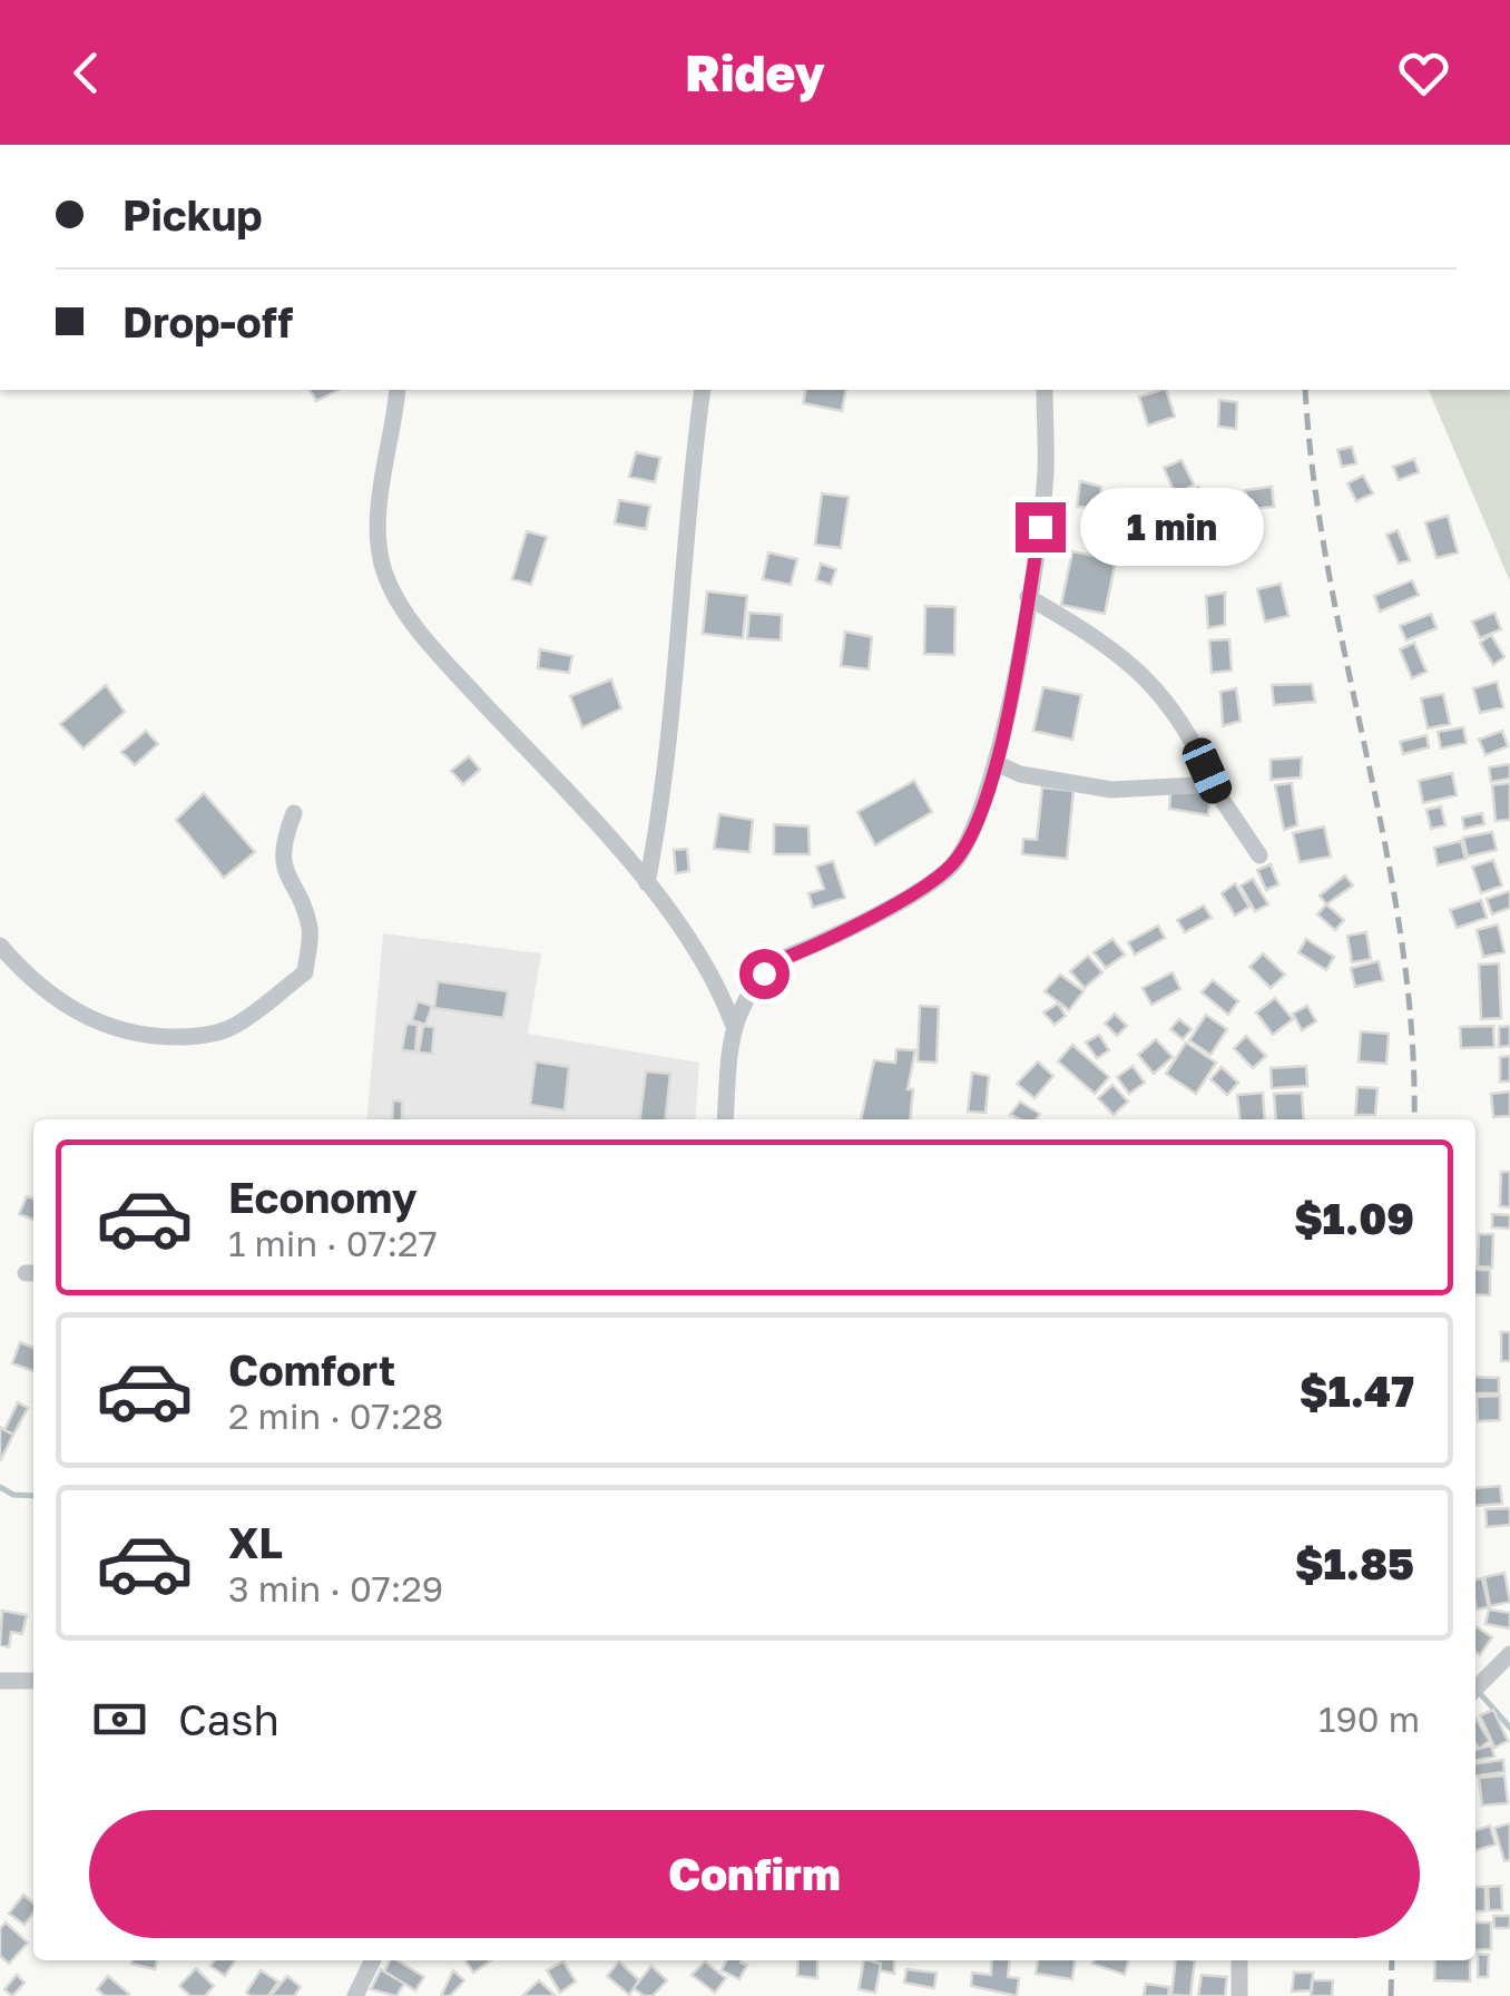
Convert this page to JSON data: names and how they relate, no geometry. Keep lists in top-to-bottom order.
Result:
{
  "page": {
    "header": "Ridey",
    "banner": ["Pickup", "Drop-off"],
    "bubble": "1 min",
    "list": [
      {
        "name": "Economy",
        "note": "1 min · 07:27",
        "value": "$1.09"
      },
      {
        "name": "Comfort",
        "note": "2 min · 07:28",
        "value": "$1.47"
      },
      {
        "name": "XL",
        "note": "3 min · 07:29",
        "value": "$1.85"
      }
    ],
    "pay": ["Cash", "190 m"],
    "buttons": "Confirm"
  }
}
